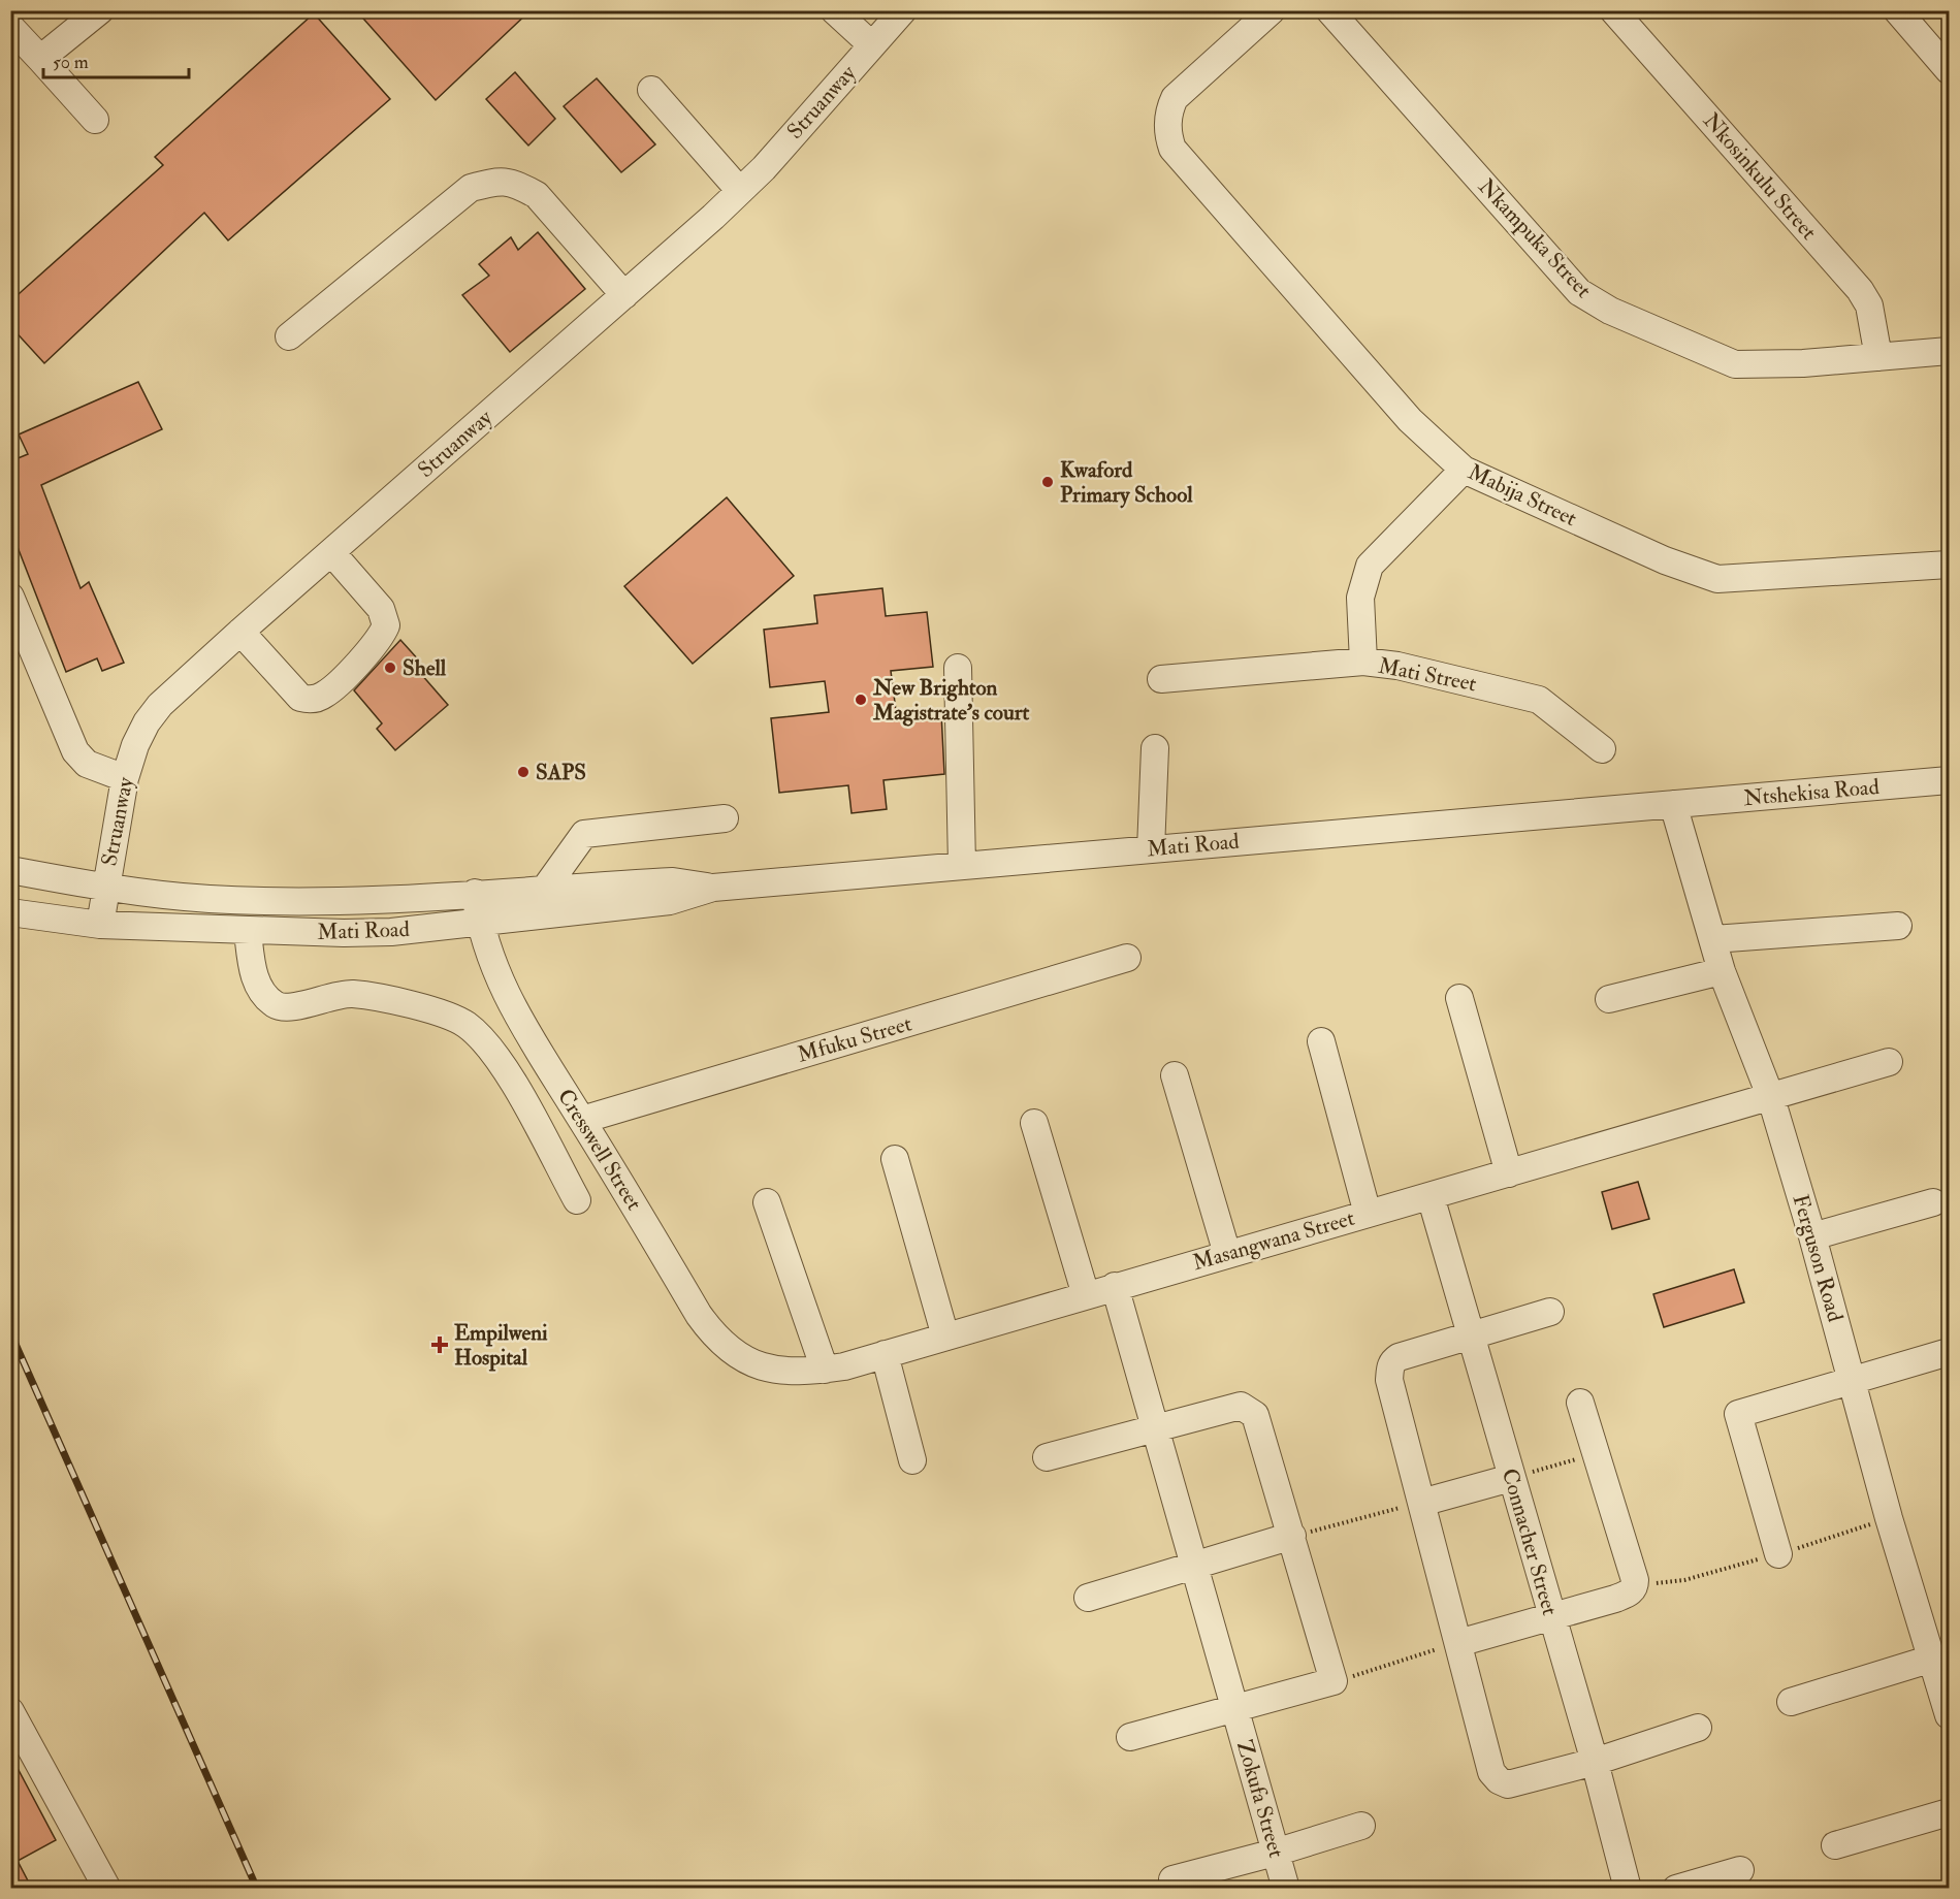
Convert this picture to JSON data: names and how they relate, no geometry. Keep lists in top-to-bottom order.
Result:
{
  "streets": {
    "street": [
      "Struanway",
      "Nkosinkulu Street",
      "Nkampuka Street",
      "Mabija Street",
      "Mati Street",
      "Ntshekisa Road",
      "Mati Road",
      "Mfuku Street",
      "Cresswell Street",
      "Masangwana Street",
      "Ferguson Road",
      "Connacher Street",
      "Zokufa Street"
    ]
  },
  "crossings": [
    ["Struanway", "Mati Road"],
    ["Nkosinkulu Street", "Nkampuka Street"],
    ["Ntshekisa Road", "Mati Road"],
    ["Ntshekisa Road", "Ferguson Road"],
    ["Mati Road", "Cresswell Street"],
    ["Mati Road", "Ferguson Road"],
    ["Mfuku Street", "Cresswell Street"],
    ["Cresswell Street", "Masangwana Street"],
    ["Masangwana Street", "Ferguson Road"],
    ["Masangwana Street", "Connacher Street"],
    ["Masangwana Street", "Zokufa Street"]
  ],
  "places": {
    "other": [
      "Kwaford Primary School",
      "Shell",
      "New Brighton Magistrate's court",
      "SAPS"
    ],
    "health": ["Empilweni Hospital"]
  },
  "scale_bar": "50 m"
}
